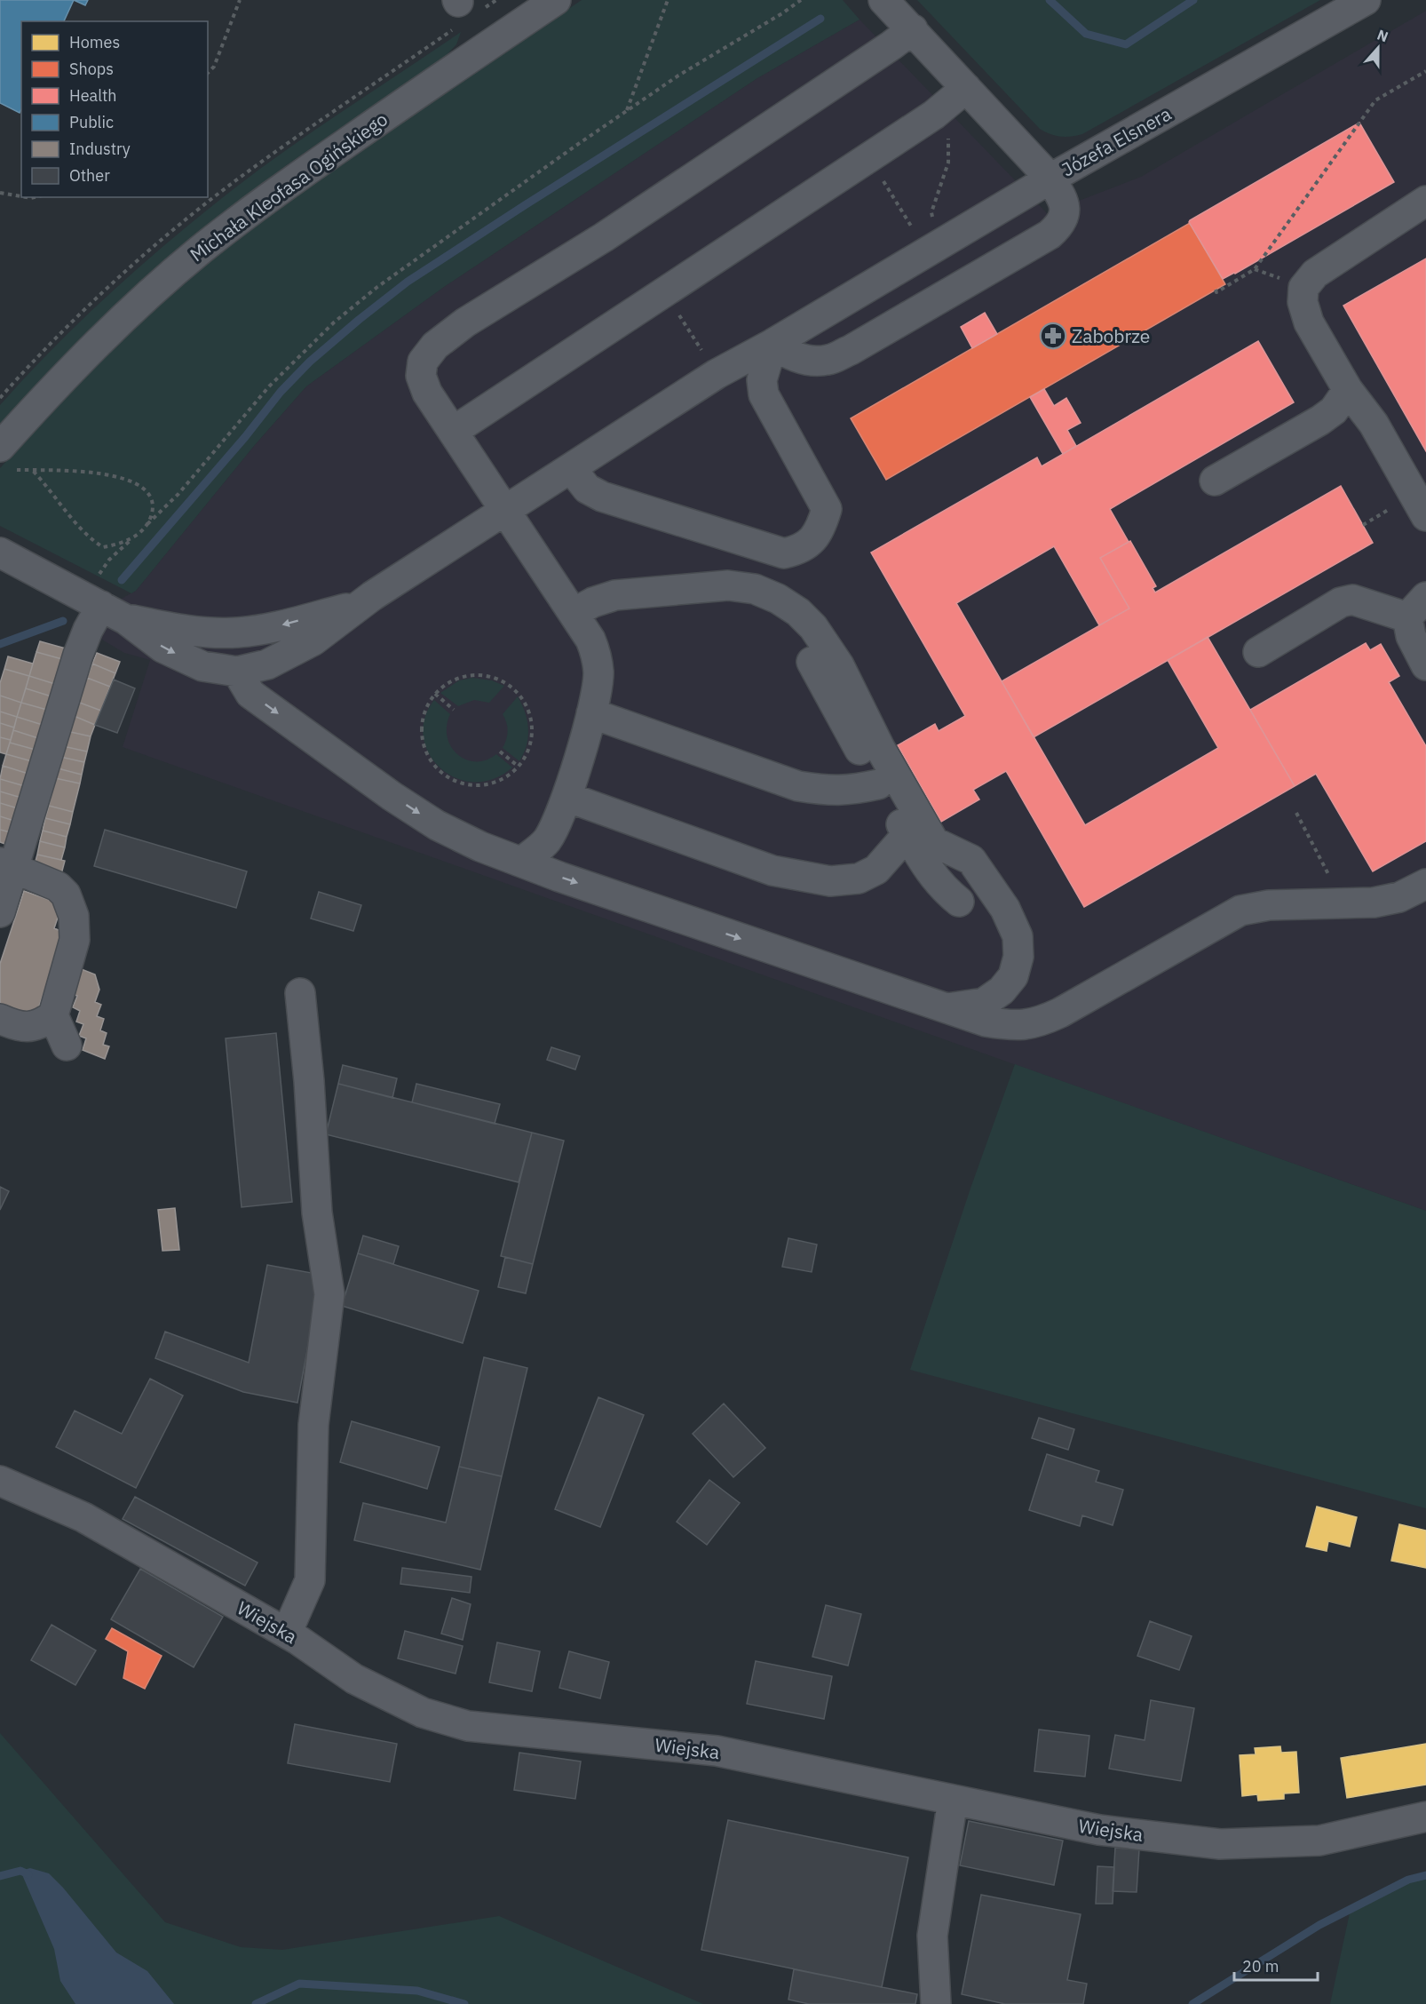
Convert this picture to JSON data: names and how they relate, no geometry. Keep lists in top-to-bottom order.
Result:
{
  "streets": {
    "street": ["Józefa Elsnera", "Michała Kleofasa Ogińskiego", "Wiejska"]
  },
  "places": {
    "pharmacy": ["Zabobrze"]
  },
  "legend": [
    "Homes",
    "Shops",
    "Health",
    "Public",
    "Industry",
    "Other"
  ],
  "scale_bar": "20 m",
  "north": "top"
}
